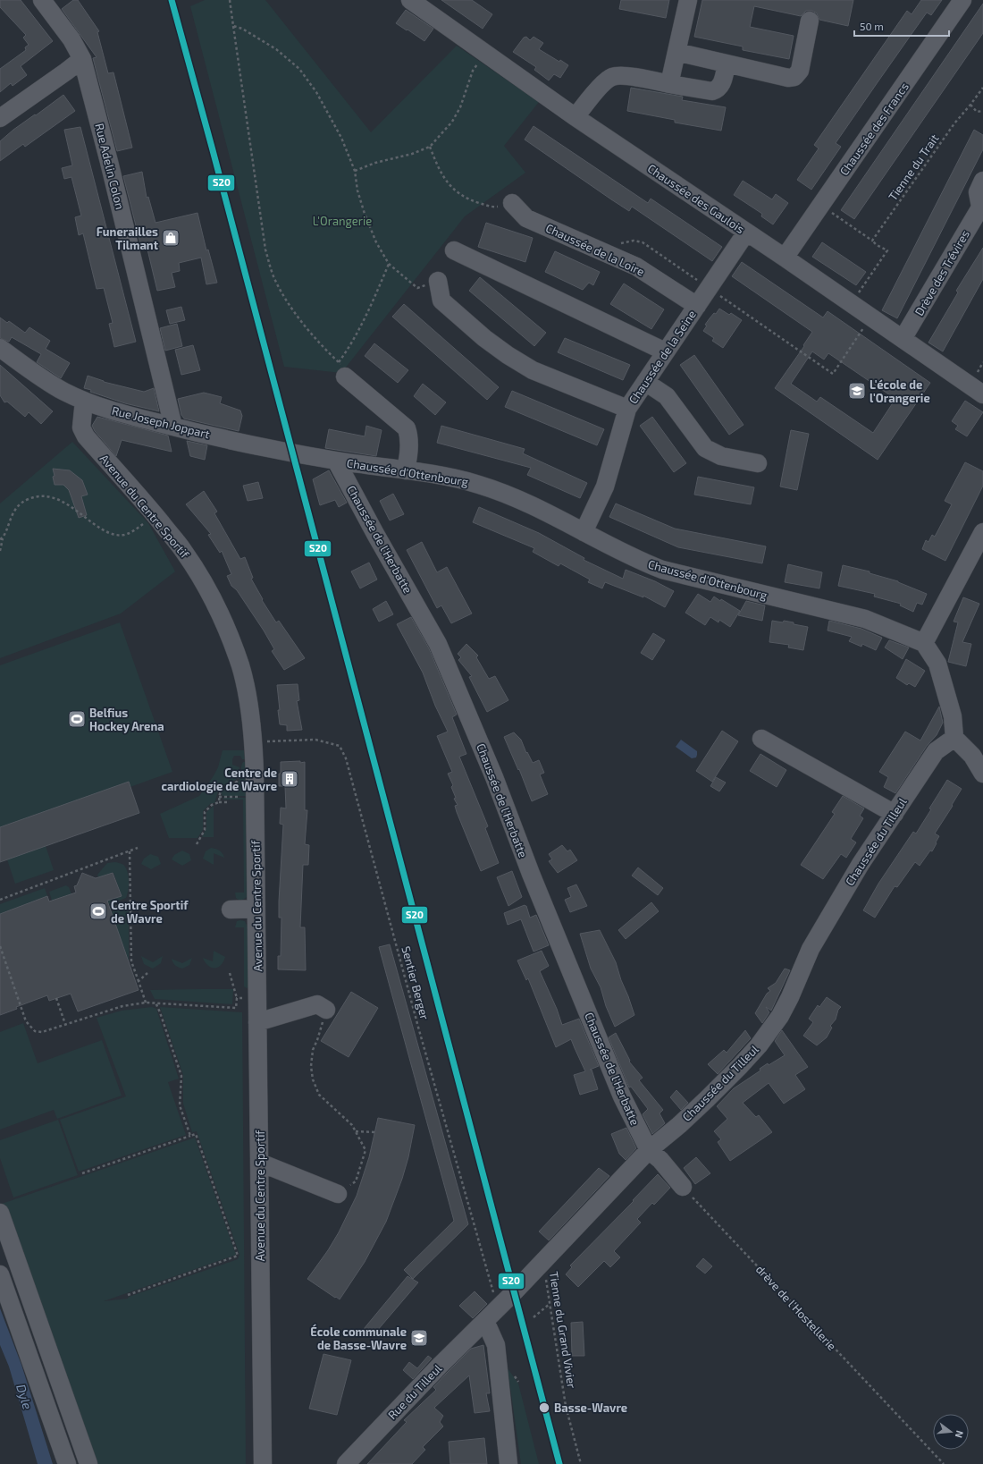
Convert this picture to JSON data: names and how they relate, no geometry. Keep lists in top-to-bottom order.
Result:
{
  "streets": {
    "street": [
      "Chaussée des Francs",
      "Rue Adelin Colon",
      "Chaussée des Gaulois",
      "Chaussée de la Loire",
      "Drève des Trévires",
      "Chaussée de la Seine",
      "Rue Joseph Joppart",
      "Chaussée d'Ottenbourg",
      "Avenue du Centre Sportif",
      "Chaussée de l'Herbatte",
      "Chaussée du Tilleul",
      "Rue du Tilleul"
    ],
    "path": [
      "Tienne du Trait",
      "Sentier Berger",
      "drève de l'Hostellerie",
      "Tienne du Grand Vivier"
    ]
  },
  "crossings": [
    ["Chaussée des Francs", "Chaussée des Gaulois"],
    ["Rue Adelin Colon", "Rue Joseph Joppart"],
    ["Chaussée des Gaulois", "Drève des Trévires"],
    ["Chaussée des Gaulois", "Chaussée de la Seine"],
    ["Chaussée de la Loire", "Chaussée de la Seine"],
    ["Chaussée de la Seine", "Chaussée d'Ottenbourg"],
    ["Rue Joseph Joppart", "Chaussée d'Ottenbourg"],
    ["Rue Joseph Joppart", "Avenue du Centre Sportif"],
    ["Rue Joseph Joppart", "Chaussée de l'Herbatte"],
    ["Chaussée d'Ottenbourg", "Chaussée de l'Herbatte"],
    ["Avenue du Centre Sportif", "Sentier Berger"],
    ["Chaussée de l'Herbatte", "Chaussée du Tilleul"],
    ["Chaussée du Tilleul", "Sentier Berger"],
    ["Chaussée du Tilleul", "Tienne du Grand Vivier"],
    ["Chaussée du Tilleul", "Rue du Tilleul"]
  ],
  "water": ["Dyle"],
  "parks": ["L'Orangerie"],
  "places": {
    "shop": ["Funerailles Tilmant"],
    "school or university": ["L'école de l'Orangerie", "École communale de Basse-Wavre"],
    "sports": ["Belfius Hockey Arena", "Centre Sportif de Wavre"],
    "building": ["Centre de cardiologie de Wavre"],
    "other": ["Basse-Wavre"]
  },
  "lines": ["transit line S20"],
  "scale_bar": "50 m",
  "north": "right"
}
